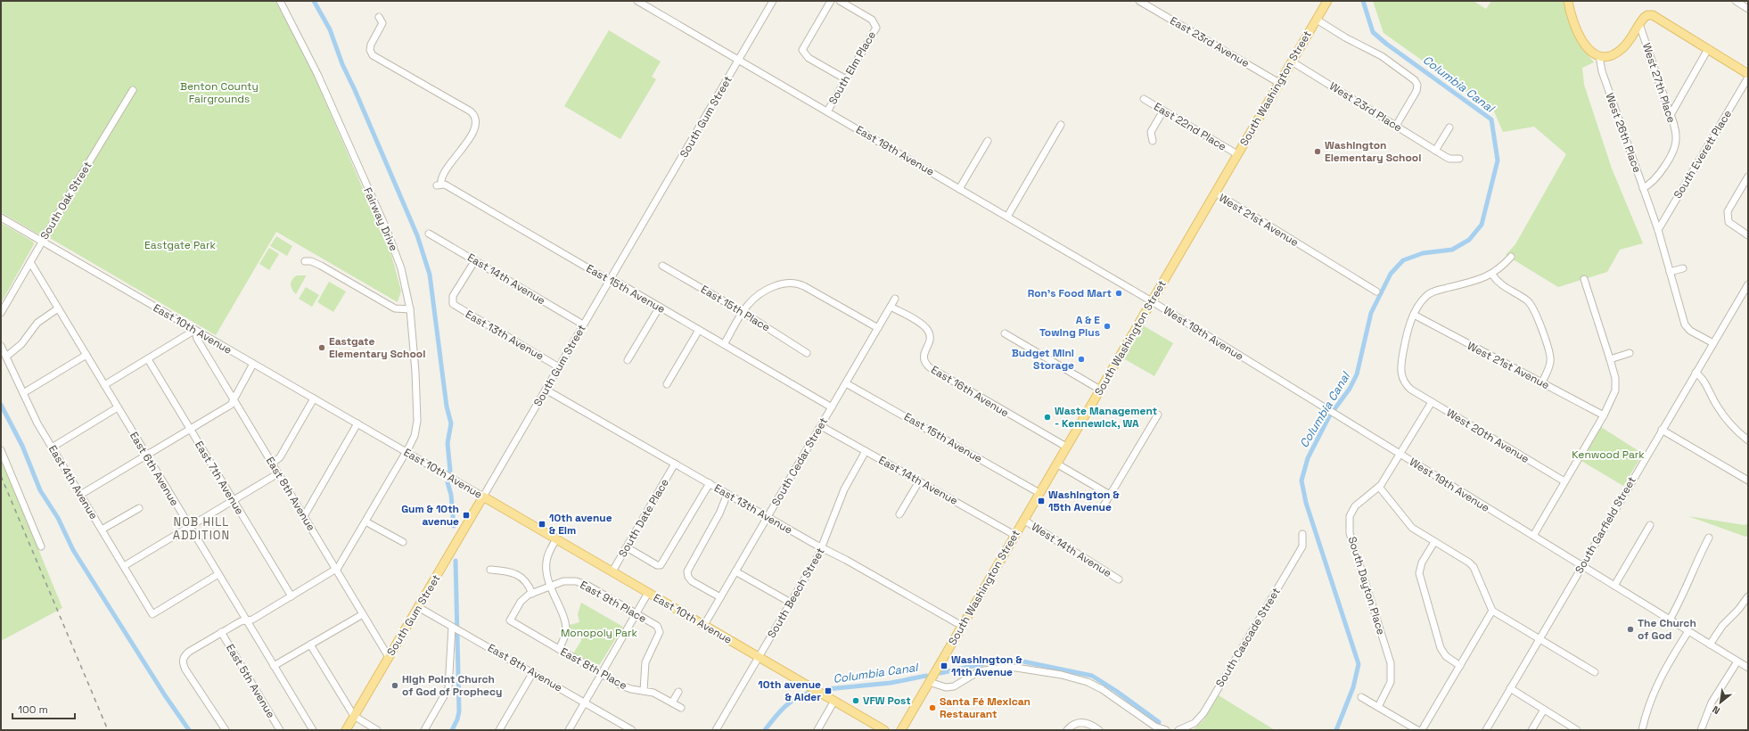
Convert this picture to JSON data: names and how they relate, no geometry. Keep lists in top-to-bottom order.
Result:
{
  "streets": {
    "main road": ["South Washington Street", "South Gum Street", "East 10th Avenue"],
    "street": [
      "East 23rd Avenue",
      "South Elm Place",
      "West 27th Place",
      "West 23rd Place",
      "East 22nd Place",
      "West 26th Place",
      "East 19th Avenue",
      "South Everett Place",
      "South Oak Street",
      "Fairway Drive",
      "West 21st Avenue",
      "East 14th Avenue",
      "East 15th Avenue",
      "East 15th Place",
      "West 19th Avenue",
      "East 13th Avenue",
      "East 16th Avenue",
      "West 20th Avenue",
      "South Cedar Street",
      "East 6th Avenue",
      "East 7th Avenue",
      "East 4th Avenue",
      "East 8th Avenue",
      "South Date Place",
      "South Garfield Street",
      "West 14th Avenue",
      "South Dayton Place",
      "South Beech Street",
      "East 9th Place",
      "South Cascade Street",
      "East 8th Place",
      "East 5th Avenue"
    ]
  },
  "crossings": [
    ["East 23rd Avenue", "South Washington Street"],
    ["South Elm Place", "East 19th Avenue"],
    ["West 27th Place", "West 26th Place"],
    ["South Washington Street", "West 23rd Place"],
    ["South Washington Street", "East 22nd Place"],
    ["South Washington Street", "East 19th Avenue"],
    ["South Washington Street", "West 21st Avenue"],
    ["South Washington Street", "East 14th Avenue"],
    ["South Washington Street", "East 15th Avenue"],
    ["South Washington Street", "West 19th Avenue"],
    ["South Washington Street", "East 13th Avenue"],
    ["South Washington Street", "East 16th Avenue"],
    ["South Washington Street", "West 14th Avenue"],
    ["South Gum Street", "East 19th Avenue"],
    ["South Gum Street", "East 14th Avenue"],
    ["South Gum Street", "East 15th Avenue"],
    ["South Gum Street", "East 10th Avenue"],
    ["South Gum Street", "East 13th Avenue"],
    ["South Gum Street", "East 8th Avenue"],
    ["West 26th Place", "South Everett Place"],
    ["West 26th Place", "South Garfield Street"],
    ["East 19th Avenue", "West 19th Avenue"],
    ["South Oak Street", "East 10th Avenue"],
    ["South Oak Street", "East 6th Avenue"],
    ["Fairway Drive", "East 10th Avenue"],
    ["Fairway Drive", "East 8th Avenue"],
    ["West 21st Avenue", "West 20th Avenue"],
    ["East 14th Avenue", "East 13th Avenue"],
    ["East 14th Avenue", "South Cedar Street"],
    ["East 14th Avenue", "South Beech Street"],
    ["East 15th Avenue", "South Cedar Street"],
    ["East 10th Avenue", "South Cedar Street"],
    ["East 10th Avenue", "East 8th Avenue"],
    ["East 10th Avenue", "South Date Place"],
    ["East 10th Avenue", "South Beech Street"],
    ["West 19th Avenue", "South Garfield Street"],
    ["West 19th Avenue", "South Dayton Place"],
    ["East 13th Avenue", "South Cedar Street"],
    ["East 13th Avenue", "South Date Place"],
    ["East 13th Avenue", "South Beech Street"],
    ["East 16th Avenue", "South Cedar Street"],
    ["West 20th Avenue", "South Dayton Place"],
    ["East 6th Avenue", "East 4th Avenue"],
    ["East 9th Place", "East 8th Place"]
  ],
  "districts": ["NOB HILL ADDITION"],
  "water": ["Columbia Canal"],
  "parks": [
    "Benton County Fairgrounds",
    "Eastgate Park",
    "Kenwood Park",
    "Monopoly Park"
  ],
  "places": {
    "other": [
      "Washington Elementary School",
      "Ron's Food Mart",
      "A & E Towing Plus",
      "Eastgate Elementary School",
      "Budget Mini Storage",
      "Waste Management - Kennewick, WA",
      "The Church of God",
      "High Point Church of God of Prophecy",
      "VFW Post",
      "Santa Fé Mexican Restaurant"
    ],
    "transit": [
      "Washington & 15th Avenue",
      "Gum & 10th avenue",
      "10th avenue & Elm",
      "Washington & 11th Avenue",
      "10th avenue & Alder"
    ]
  },
  "scale_bar": "100 m",
  "north": "bottom left"
}
